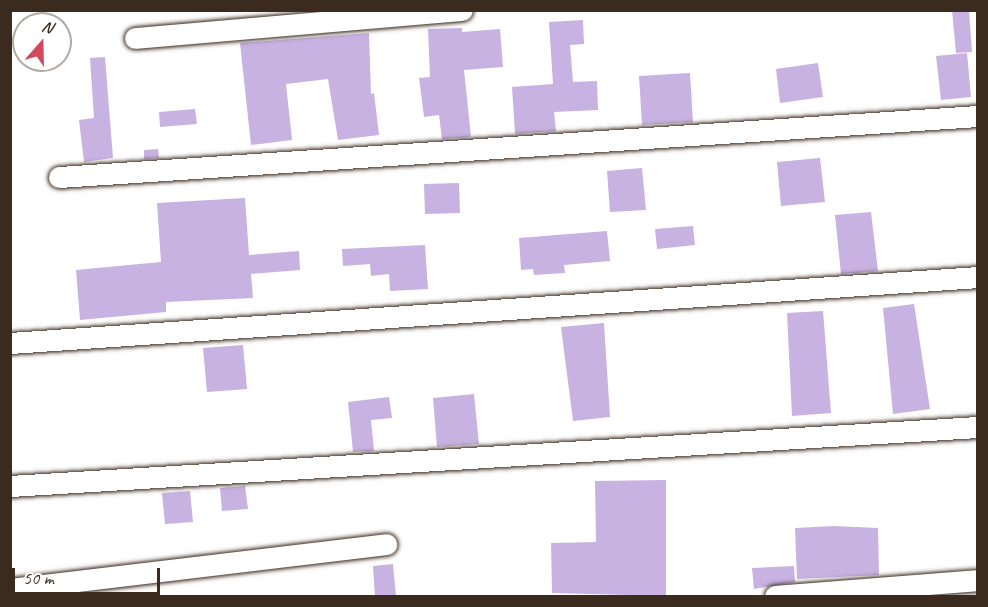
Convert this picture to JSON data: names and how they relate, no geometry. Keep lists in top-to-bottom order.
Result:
{
  "scale_bar": "50 m",
  "north": "top"
}
